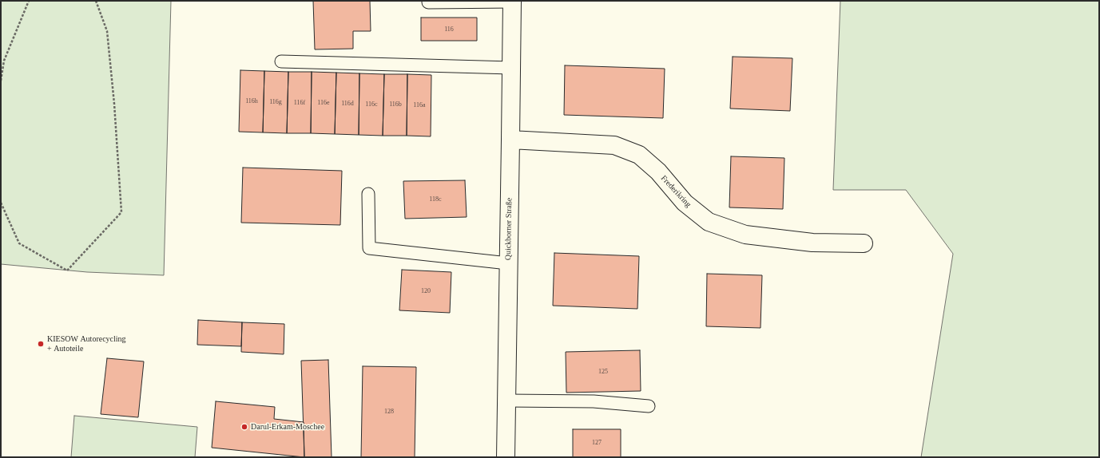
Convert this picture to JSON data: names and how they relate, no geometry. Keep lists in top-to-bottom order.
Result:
{
  "streets": {
    "street": ["Frederikring", "Quickborner Straße"]
  },
  "crossings": [
    ["Frederikring", "Quickborner Straße"]
  ],
  "places": ["KIESOW Autorecycling + Autoteile", "Darul-Erkam-Moschee"],
  "house_numbers": [
    "116",
    "116h",
    "116g",
    "116f",
    "116e",
    "116d",
    "116c",
    "116b",
    "116a",
    "118c",
    "120",
    "125",
    "128",
    "127"
  ]
}
